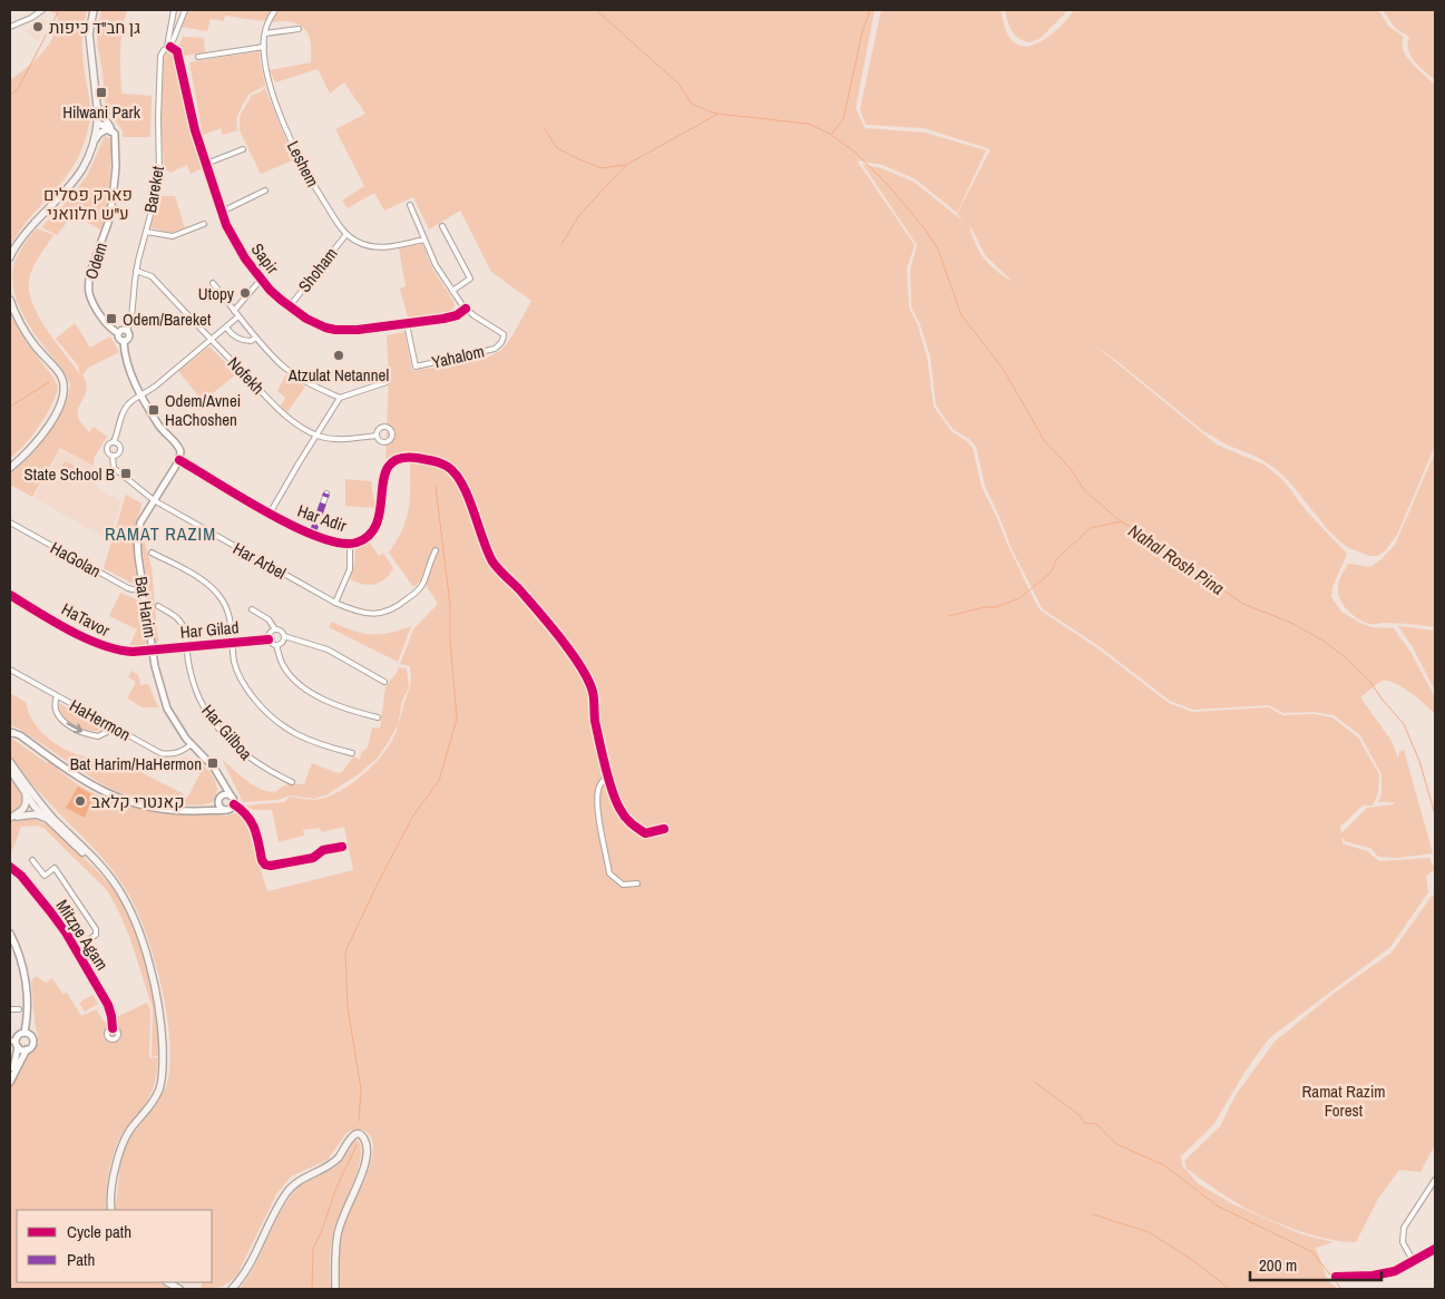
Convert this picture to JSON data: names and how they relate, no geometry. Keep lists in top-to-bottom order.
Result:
{
  "streets": {
    "street": [
      "Leshem",
      "Bareket",
      "Sapir",
      "Odem",
      "Shoham",
      "Yahalom",
      "Nofekh",
      "Har Adir",
      "HaGolan",
      "Har Arbel",
      "Bat Harim",
      "HaTavor",
      "Har Gilad",
      "HaHermon",
      "Har Gilboa",
      "Mitzpe Agam"
    ]
  },
  "crossings": [
    ["Leshem", "Shoham"],
    ["Leshem", "Yahalom"],
    ["Bareket", "Sapir"],
    ["Bareket", "Odem"],
    ["Bareket", "Nofekh"],
    ["Sapir", "Shoham"],
    ["Sapir", "Yahalom"],
    ["Har Adir", "Bat Harim"],
    ["HaGolan", "Bat Harim"],
    ["Har Arbel", "Bat Harim"],
    ["Bat Harim", "HaTavor"],
    ["Bat Harim", "Har Gilad"],
    ["Bat Harim", "HaHermon"],
    ["HaTavor", "Har Gilad"],
    ["Har Gilad", "Har Gilboa"]
  ],
  "districts": ["RAMAT RAZIM"],
  "water": ["Nahal Rosh Pina"],
  "parks": ["פארק פסלים ע\"ש חלוואני", "Ramat Razim Forest"],
  "places": {
    "other": [
      "גן חב\"ד כיפות",
      "Utopy",
      "Atzulat Netannel",
      "קאנטרי קלאב"
    ],
    "transit": [
      "Hilwani Park",
      "Odem/Bareket",
      "Odem/Avnei HaChoshen",
      "State School B",
      "Bat Harim/HaHermon"
    ]
  },
  "legend": ["Cycle path", "Path"],
  "scale_bar": "200 m"
}
